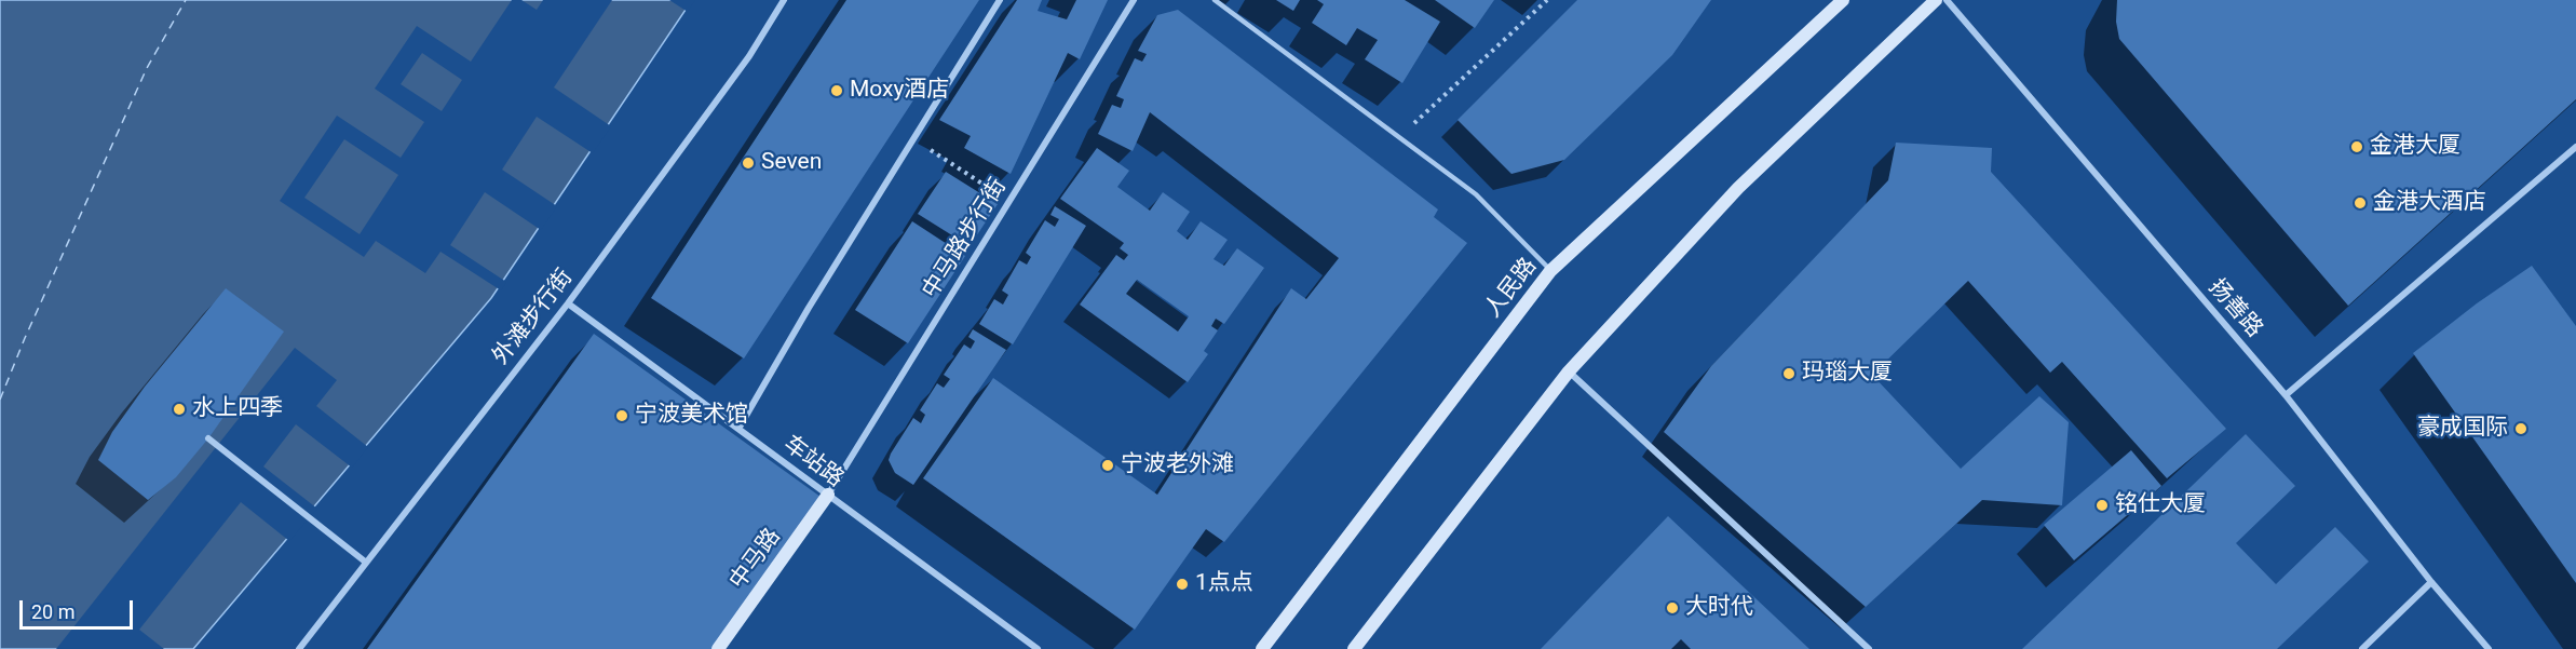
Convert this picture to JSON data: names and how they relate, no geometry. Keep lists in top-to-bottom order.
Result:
{
  "streets": {
    "main road": ["人民路", "中马路"],
    "street": [
      "中马路步行街",
      "扬善路",
      "外滩步行街",
      "车站路"
    ]
  },
  "crossings": [
    ["中马路步行街", "车站路"],
    ["中马路步行街", "中马路"],
    ["外滩步行街", "车站路"],
    ["车站路", "中马路"]
  ],
  "places": [
    "Moxy酒店",
    "金港大厦",
    "Seven",
    "金港大酒店",
    "玛瑙大厦",
    "水上四季",
    "宁波美术馆",
    "豪成国际",
    "宁波老外滩",
    "铭仕大厦",
    "1点点",
    "大时代"
  ],
  "scale_bar": "20 m"
}
